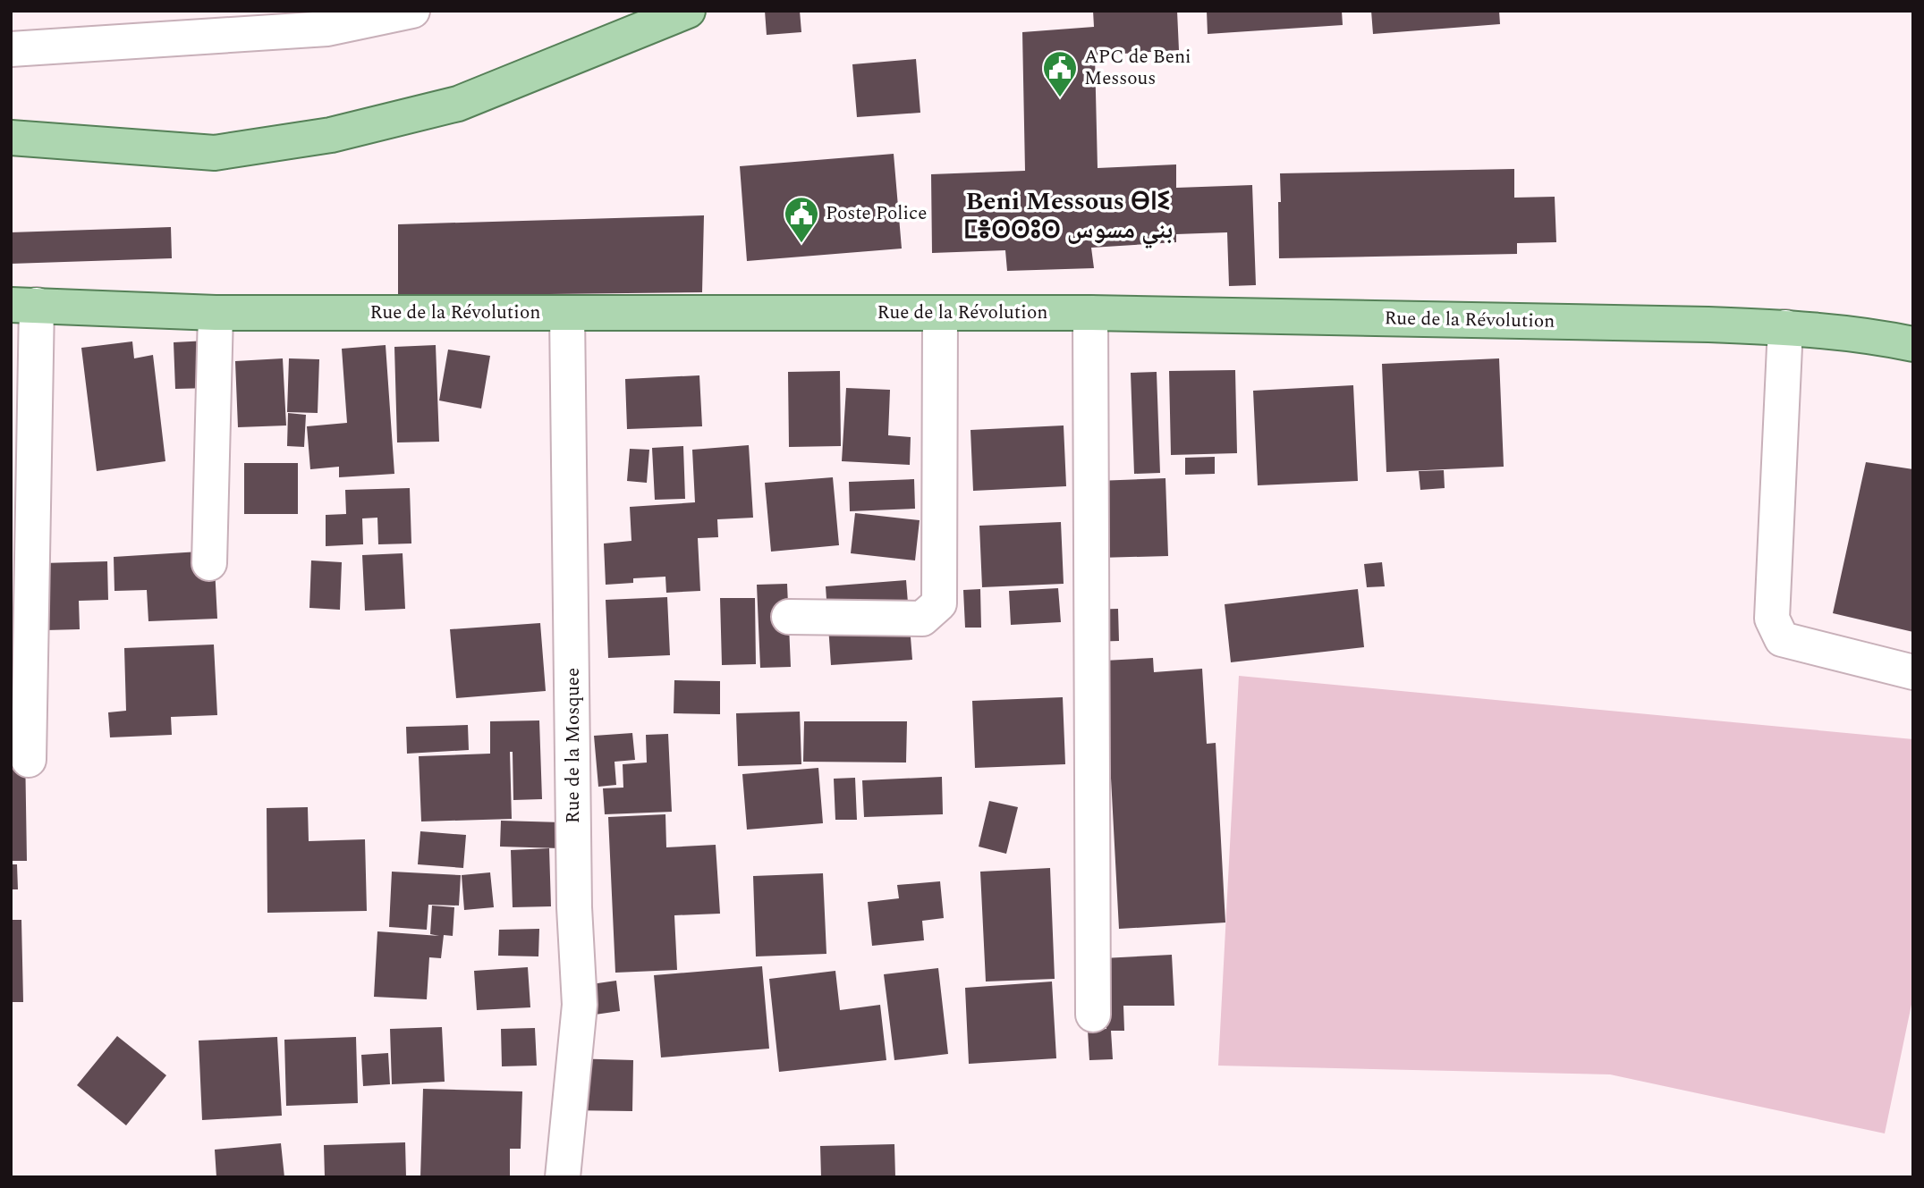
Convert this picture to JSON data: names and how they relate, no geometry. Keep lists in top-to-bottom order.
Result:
{
  "streets": {
    "main road": ["Rue de la Révolution"],
    "street": ["Rue de la Mosquee"]
  },
  "crossings": [
    ["Rue de la Révolution", "Rue de la Mosquee"]
  ],
  "districts": ["Beni Messous ⴱⵏⵉ ⵎⴻⵙⵙⵓⵙ بني مسوس"],
  "places": {
    "public building": ["APC de Beni Messous", "Poste Police"]
  }
}
